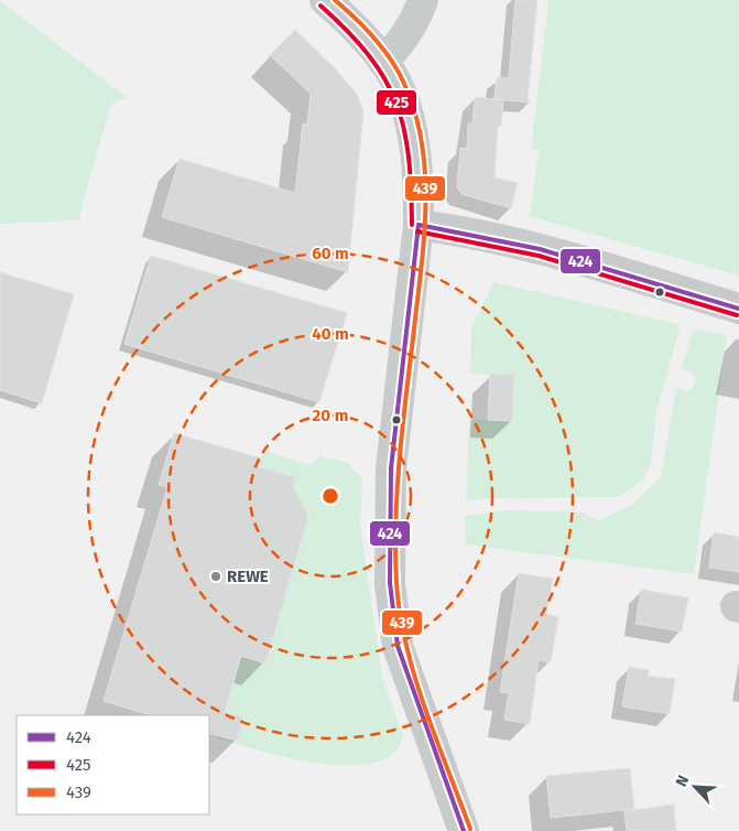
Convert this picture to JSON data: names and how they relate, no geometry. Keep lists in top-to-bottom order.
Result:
{
  "places": ["REWE"],
  "lines": ["transit line 439", "transit line 425", "transit line 424"],
  "legend": ["424", "425", "439"],
  "north": "top left",
  "rings": ["60 m", "40 m", "20 m"]
}
